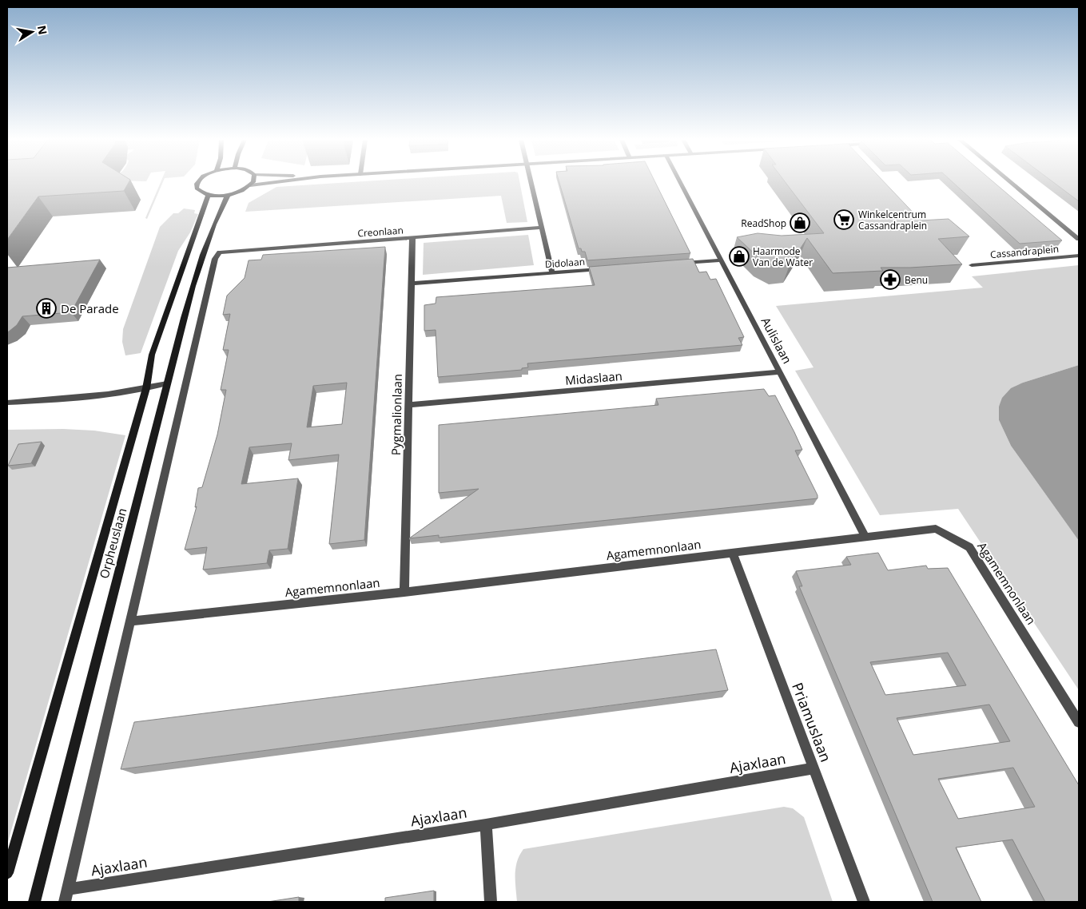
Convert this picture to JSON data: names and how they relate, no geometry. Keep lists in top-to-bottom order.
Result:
{
  "streets": {
    "main road": ["Orpheuslaan"],
    "street": [
      "Creonlaan",
      "Cassandraplein",
      "Didolaan",
      "Aulislaan",
      "Midaslaan",
      "Pygmalionlaan",
      "Agamemnonlaan",
      "Priamuslaan",
      "Ajaxlaan"
    ]
  },
  "crossings": [
    ["Creonlaan", "Pygmalionlaan"],
    ["Creonlaan", "Agamemnonlaan"],
    ["Didolaan", "Pygmalionlaan"],
    ["Aulislaan", "Midaslaan"],
    ["Aulislaan", "Agamemnonlaan"],
    ["Midaslaan", "Pygmalionlaan"],
    ["Pygmalionlaan", "Agamemnonlaan"],
    ["Agamemnonlaan", "Priamuslaan"],
    ["Priamuslaan", "Ajaxlaan"]
  ],
  "places": {
    "supermarket": ["Winkelcentrum Cassandraplein"],
    "shop": ["ReadShop", "Haarmode Van de Water"],
    "pharmacy": ["Benu"],
    "building": ["De Parade"]
  },
  "north": "right"
}
